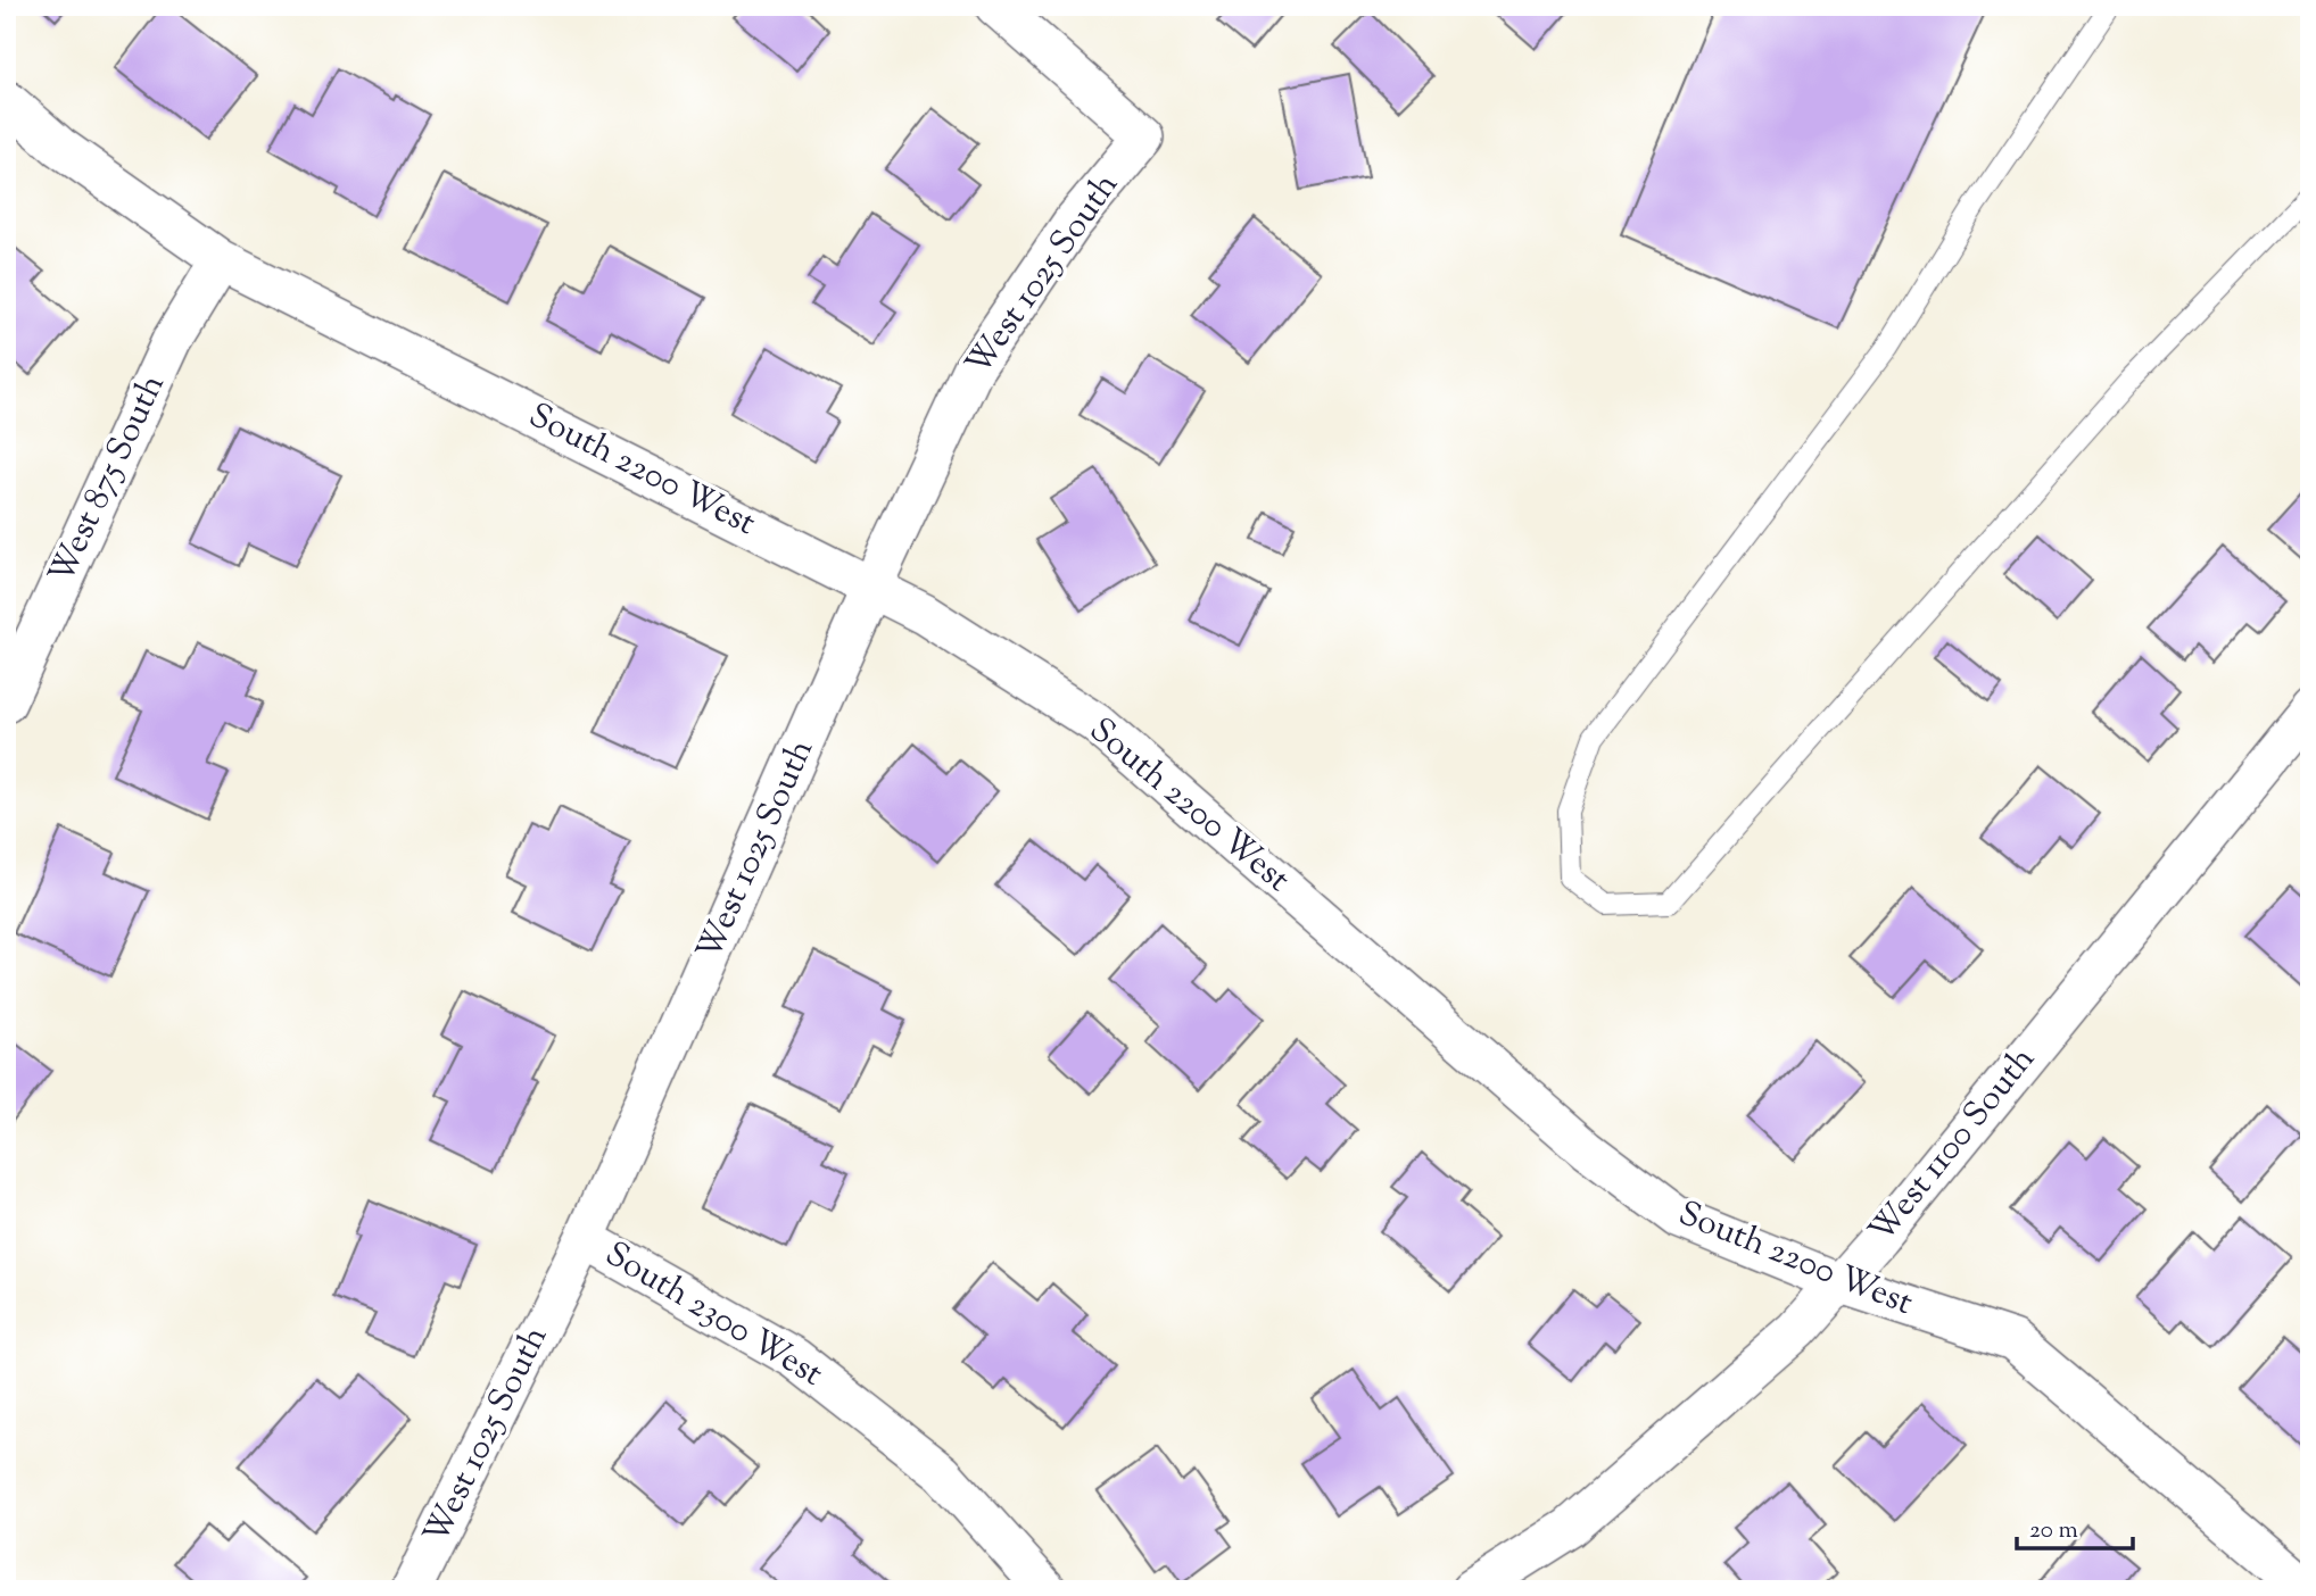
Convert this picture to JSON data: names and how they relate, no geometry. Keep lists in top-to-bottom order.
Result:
{
  "streets": {
    "street": [
      "West 1025 South",
      "South 2200 West",
      "West 875 South",
      "West 1100 South",
      "South 2300 West"
    ]
  },
  "crossings": [
    ["West 1025 South", "South 2200 West"],
    ["West 1025 South", "South 2300 West"],
    ["South 2200 West", "West 875 South"],
    ["South 2200 West", "West 1100 South"]
  ],
  "scale_bar": "20 m"
}
